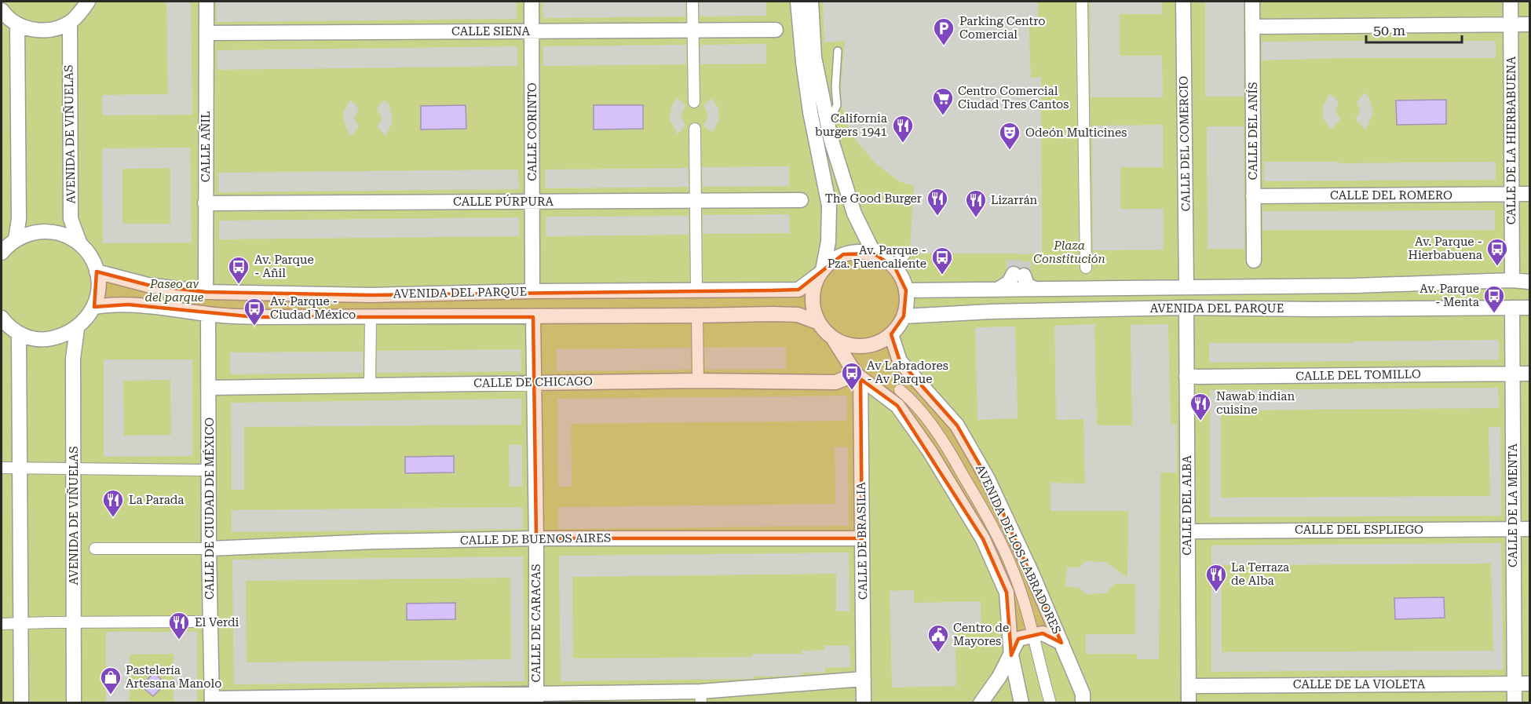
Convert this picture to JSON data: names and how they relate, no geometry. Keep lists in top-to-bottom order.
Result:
{
  "streets": {
    "street": [
      "CALLE SIENA",
      "CALLE DEL ANÍS",
      "CALLE CORINTO",
      "AVENIDA DE VIÑUELAS",
      "CALLE DE LA HIERBABUENA",
      "CALLE DEL COMERCIO",
      "CALLE AÑIL",
      "CALLE DEL ROMERO",
      "CALLE PÚRPURA",
      "AVENIDA DEL PARQUE",
      "CALLE DEL TOMILLO",
      "CALLE DE CHICAGO",
      "CALLE DEL ALBA",
      "CALLE DE LA MENTA",
      "CALLE DE CIUDAD DE MÉXICO",
      "CALLE DEL ESPLIEGO",
      "CALLE DE BUENOS AIRES",
      "CALLE DE BRASILIA",
      "AVENIDA DE LOS LABRADORES",
      "CALLE DE CARACAS",
      "CALLE DE LA VIOLETA"
    ]
  },
  "crossings": [
    ["CALLE SIENA", "CALLE CORINTO"],
    ["CALLE SIENA", "CALLE AÑIL"],
    ["CALLE DEL ANÍS", "CALLE DEL ROMERO"],
    ["CALLE CORINTO", "CALLE PÚRPURA"],
    ["CALLE CORINTO", "AVENIDA DEL PARQUE"],
    ["AVENIDA DE VIÑUELAS", "AVENIDA DEL PARQUE"],
    ["CALLE DE LA HIERBABUENA", "CALLE DEL ROMERO"],
    ["CALLE DE LA HIERBABUENA", "AVENIDA DEL PARQUE"],
    ["CALLE DEL COMERCIO", "AVENIDA DEL PARQUE"],
    ["CALLE AÑIL", "CALLE PÚRPURA"],
    ["CALLE AÑIL", "AVENIDA DEL PARQUE"],
    ["AVENIDA DEL PARQUE", "CALLE DEL ALBA"],
    ["AVENIDA DEL PARQUE", "CALLE DE LA MENTA"],
    ["AVENIDA DEL PARQUE", "CALLE DE CIUDAD DE MÉXICO"],
    ["AVENIDA DEL PARQUE", "AVENIDA DE LOS LABRADORES"],
    ["AVENIDA DEL PARQUE", "CALLE DE CARACAS"],
    ["CALLE DEL TOMILLO", "CALLE DEL ALBA"],
    ["CALLE DEL TOMILLO", "CALLE DE LA MENTA"],
    ["CALLE DE CHICAGO", "CALLE DE CIUDAD DE MÉXICO"],
    ["CALLE DE CHICAGO", "CALLE DE BRASILIA"],
    ["CALLE DE CHICAGO", "CALLE DE CARACAS"],
    ["CALLE DEL ALBA", "CALLE DEL ESPLIEGO"],
    ["CALLE DEL ALBA", "CALLE DE LA VIOLETA"],
    ["CALLE DE LA MENTA", "CALLE DEL ESPLIEGO"],
    ["CALLE DE LA MENTA", "CALLE DE LA VIOLETA"],
    ["CALLE DE CIUDAD DE MÉXICO", "CALLE DE BUENOS AIRES"],
    ["CALLE DE BUENOS AIRES", "CALLE DE BRASILIA"],
    ["CALLE DE BUENOS AIRES", "CALLE DE CARACAS"]
  ],
  "parks": ["Plaza Constitución", "Paseo av del parque"],
  "places": {
    "parking": ["Parking Centro Comercial"],
    "supermarket": ["Centro Comercial Ciudad Tres Cantos"],
    "restaurant": [
      "California burgers 1941",
      "The Good Burger",
      "Lizarrán",
      "Nawab indian cuisine",
      "La Parada",
      "La Terraza de Alba",
      "El Verdi"
    ],
    "theatre": ["Odeón Multicines"],
    "bus stop": [
      "Av. Parque - Hierbabuena",
      "Av. Parque - Pza. Fuencaliente",
      "Av. Parque - Añil",
      "Av. Parque - Menta",
      "Av. Parque - Ciudad México",
      "Av Labradores - Av Parque"
    ],
    "public building": ["Centro de Mayores"],
    "shop": ["Pastelería Artesana Manolo"]
  },
  "scale_bar": "50 m"
}
